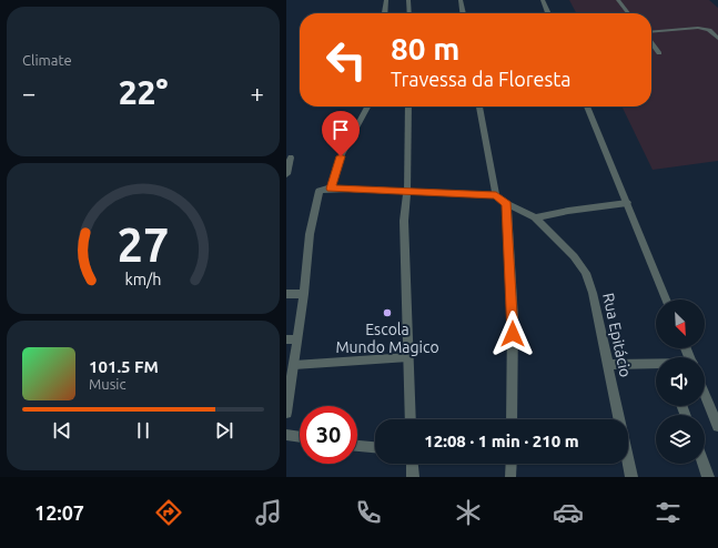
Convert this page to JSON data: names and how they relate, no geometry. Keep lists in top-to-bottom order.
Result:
{
  "streets": {
    "street": ["Rua Epitácio"]
  },
  "places": ["Escola Mundo Magico"],
  "north": "bottom right",
  "page": {
    "tile": "Climate",
    "turn": ["80 m", "Travessa da Floresta"],
    "heat": ["−", "22°", "+"],
    "song": ["101.5 FM", "Music"],
    "limit": "30",
    "trip": "12:08 · 1 min · 210 m",
    "tabs": "12:07",
    "gauge": ["27", "km/h"]
  }
}
